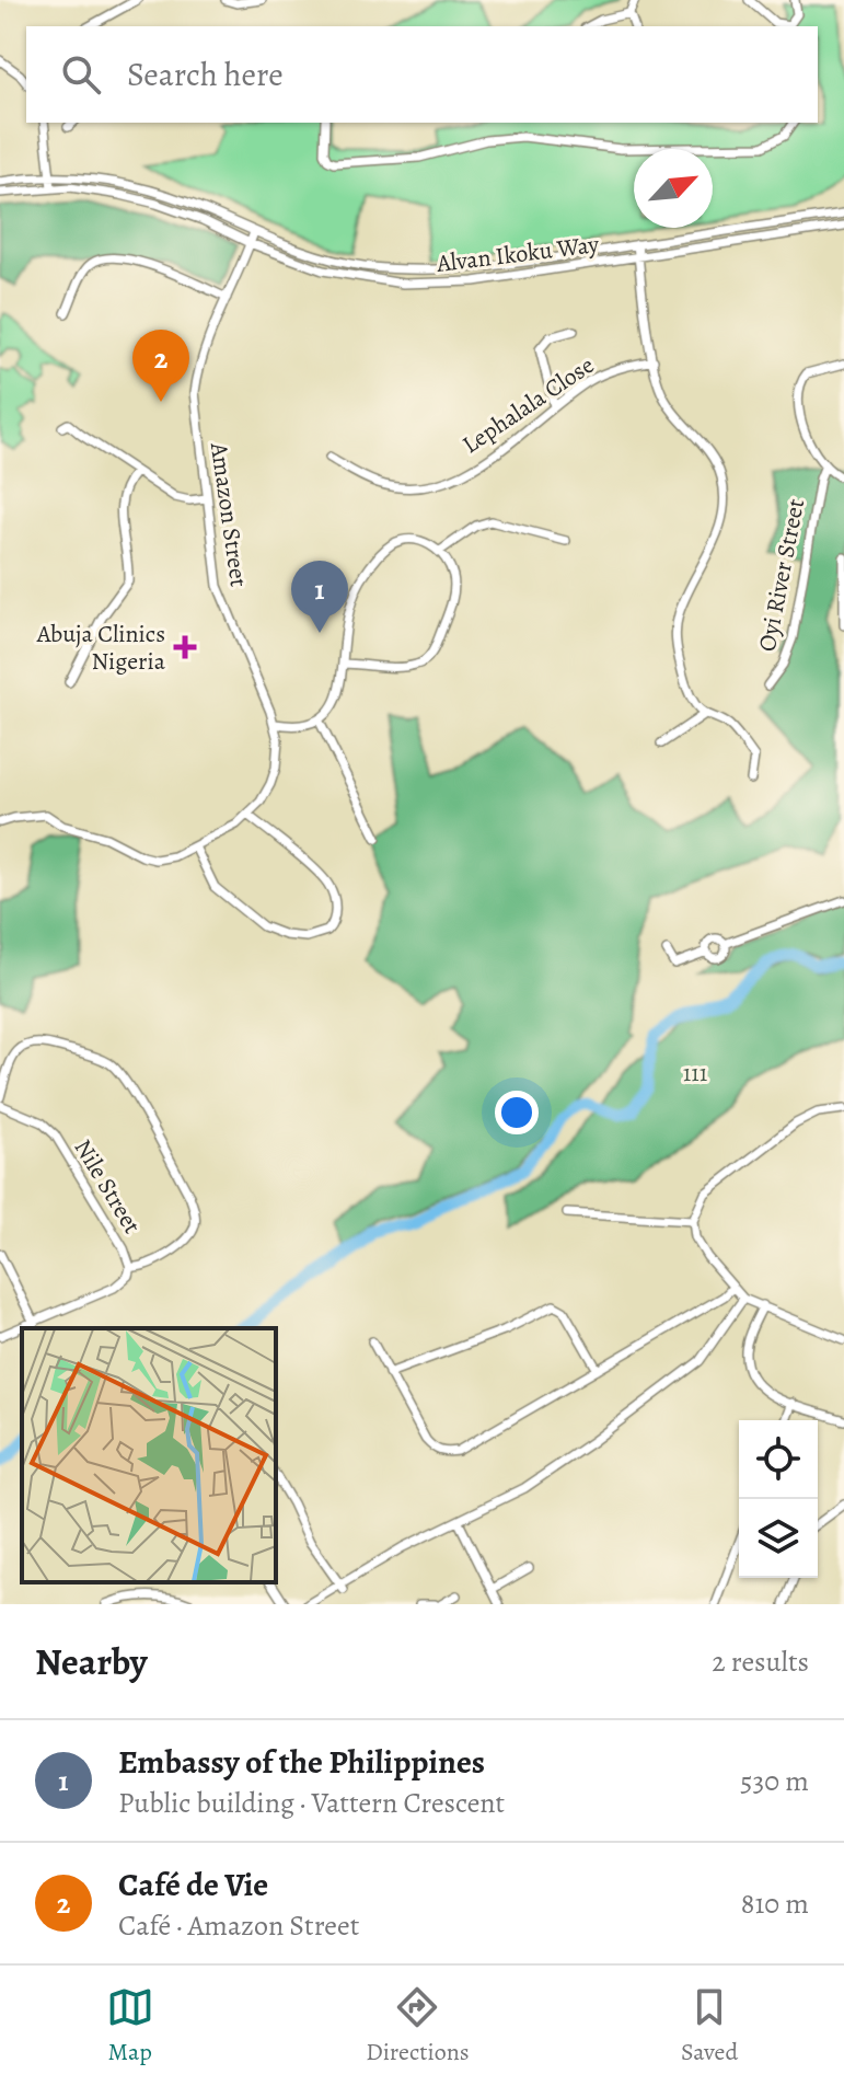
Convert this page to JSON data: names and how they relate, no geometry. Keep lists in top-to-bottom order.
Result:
{
  "streets": {
    "street": [
      "Alvan Ikoku Way",
      "Lephalala Close",
      "Amazon Street",
      "Oyi River Street",
      "Nile Street"
    ]
  },
  "crossings": [
    ["Alvan Ikoku Way", "Amazon Street"]
  ],
  "parks": ["111"],
  "places": {
    "health": ["Abuja Clinics Nigeria"]
  },
  "north": "top right",
  "page": {
    "search": "Search here",
    "pins": ["2", "1"],
    "heading": ["Nearby", "2 results"],
    "list": [
      {
        "mark": "1",
        "name": "Embassy of the Philippines",
        "note": "Public building · Vattern Crescent",
        "value": "530 m"
      },
      {
        "mark": "2",
        "name": "Café de Vie",
        "note": "Café · Amazon Street",
        "value": "810 m"
      }
    ],
    "nav": ["Map", "Directions", "Saved"]
  }
}
